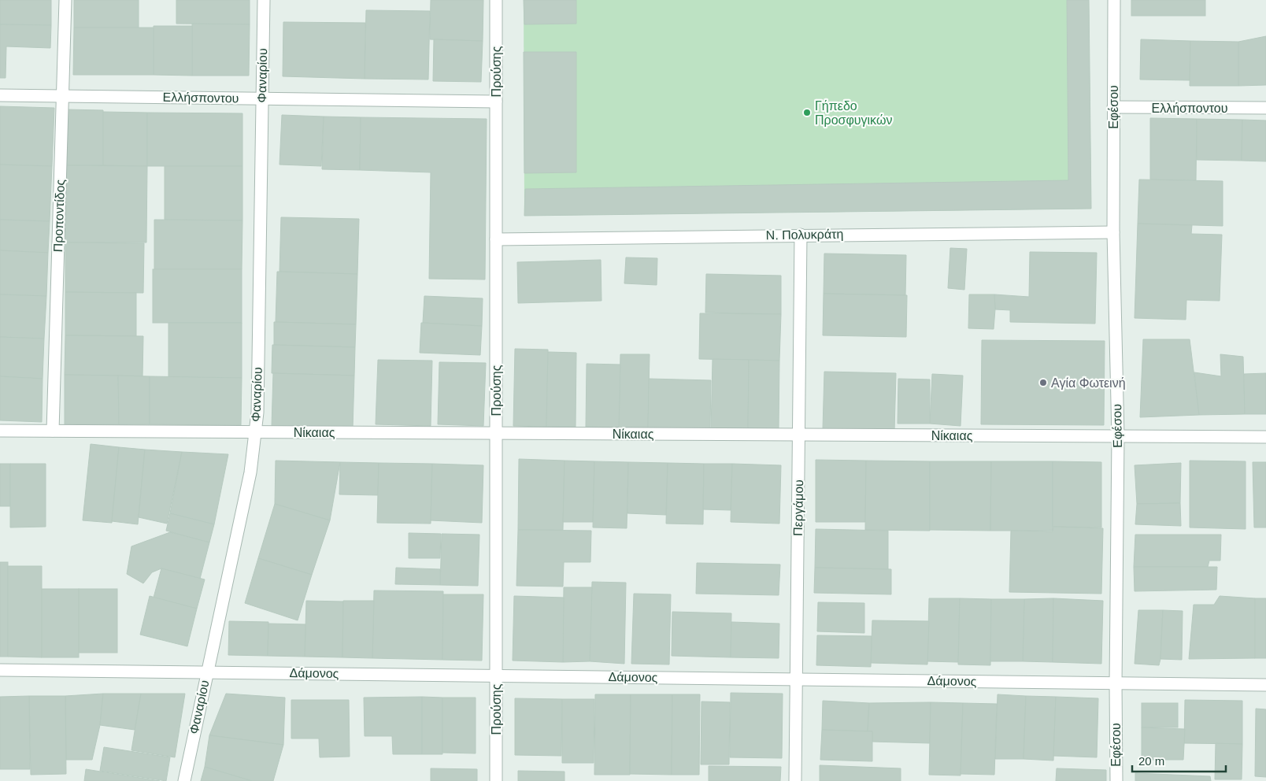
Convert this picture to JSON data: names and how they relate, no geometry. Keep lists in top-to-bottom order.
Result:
{
  "streets": {
    "street": [
      "Προύσης",
      "Φαναρίου",
      "Ελλήσποντου",
      "Εφέσου",
      "Προποντίδος",
      "Ν. Πολυκράτη",
      "Νίκαιας",
      "Περγάμου",
      "Δάμονος"
    ]
  },
  "crossings": [
    ["Προύσης", "Ελλήσποντου"],
    ["Προύσης", "Ν. Πολυκράτη"],
    ["Προύσης", "Νίκαιας"],
    ["Προύσης", "Δάμονος"],
    ["Φαναρίου", "Ελλήσποντου"],
    ["Φαναρίου", "Νίκαιας"],
    ["Φαναρίου", "Δάμονος"],
    ["Ελλήσποντου", "Εφέσου"],
    ["Ελλήσποντου", "Προποντίδος"],
    ["Εφέσου", "Ν. Πολυκράτη"],
    ["Εφέσου", "Νίκαιας"],
    ["Εφέσου", "Δάμονος"],
    ["Προποντίδος", "Νίκαιας"],
    ["Ν. Πολυκράτη", "Περγάμου"],
    ["Νίκαιας", "Περγάμου"],
    ["Περγάμου", "Δάμονος"]
  ],
  "places": ["Γήπεδο Προσφυγικών", "Αγία Φωτεινή"],
  "scale_bar": "20 m"
}
